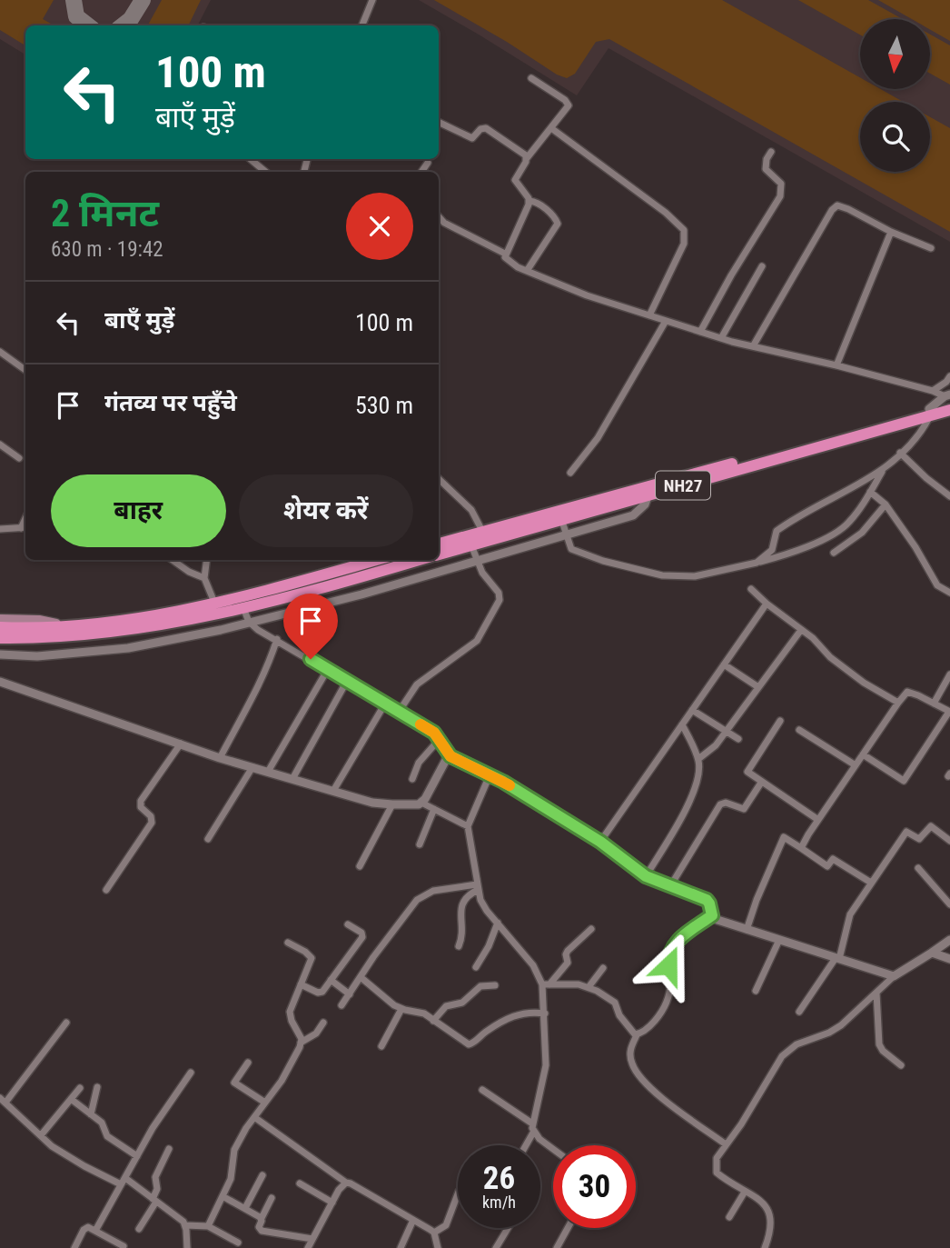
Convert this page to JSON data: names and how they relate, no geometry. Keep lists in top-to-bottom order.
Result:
{
  "streets": {
    "highway": ["NH27"]
  },
  "north": "bottom",
  "page": {
    "turn": ["100 m", "बाएँ मुड़ें"],
    "heading": ["2 मिनट", "630 m · 19:42"],
    "list": [
      {
        "name": "बाएँ मुड़ें",
        "value": "100 m"
      },
      {
        "name": "गंतव्य पर पहुँचे",
        "value": "530 m"
      }
    ],
    "buttons": ["बाहर", "शेयर करें"],
    "speed": "26 km/h",
    "limit": "30"
  }
}
